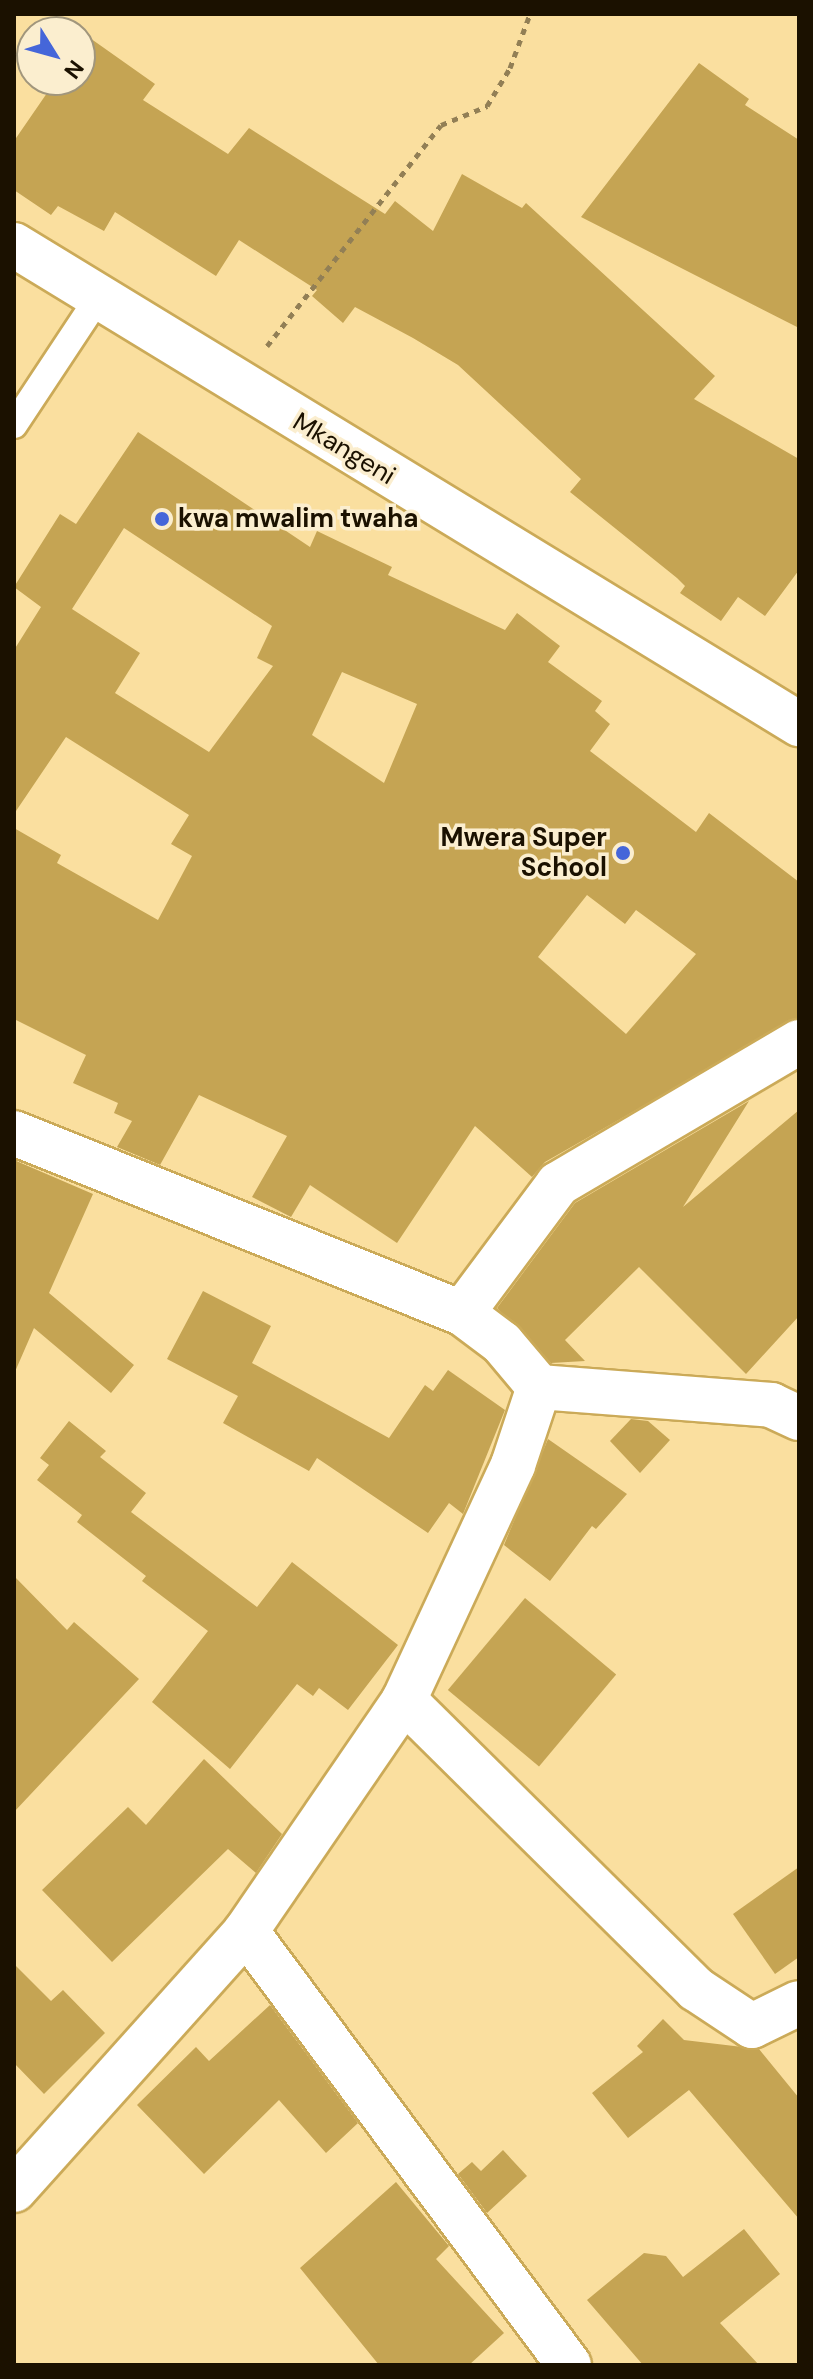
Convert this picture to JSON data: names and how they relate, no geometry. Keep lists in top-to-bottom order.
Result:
{
  "streets": {
    "street": ["Mkangeni"]
  },
  "places": ["kwa mwalim twaha", "Mwera Super School"],
  "north": "bottom right"
}
